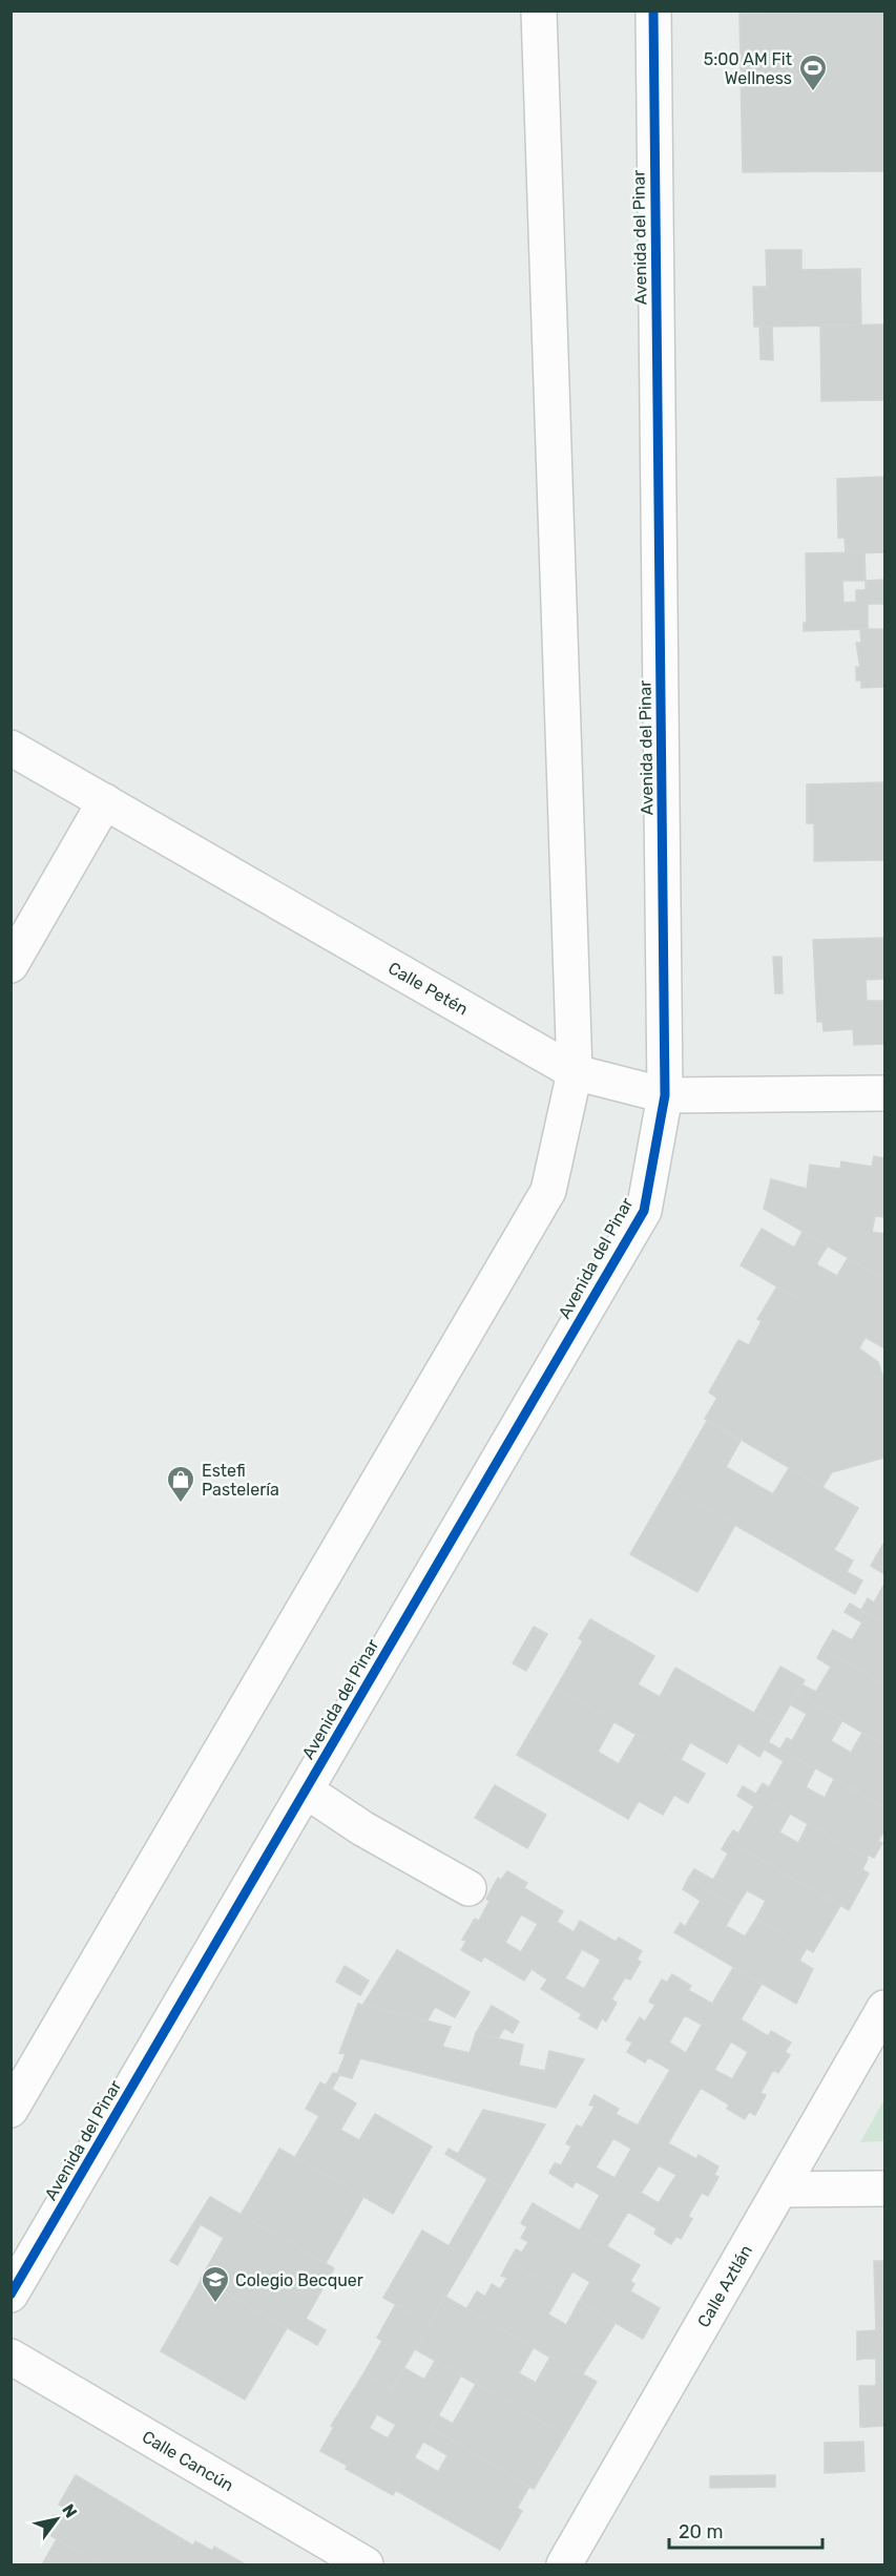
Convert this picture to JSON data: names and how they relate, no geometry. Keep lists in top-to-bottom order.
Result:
{
  "streets": {
    "street": [
      "Avenida del Pinar",
      "Calle Petén",
      "Calle Aztlán",
      "Calle Cancún"
    ]
  },
  "crossings": [
    ["Avenida del Pinar", "Calle Petén"]
  ],
  "places": {
    "sports": ["5:00 AM Fit Wellness"],
    "shop": ["Estefi Pastelería"],
    "school or university": ["Colegio Becquer"]
  },
  "scale_bar": "20 m",
  "north": "top right"
}
